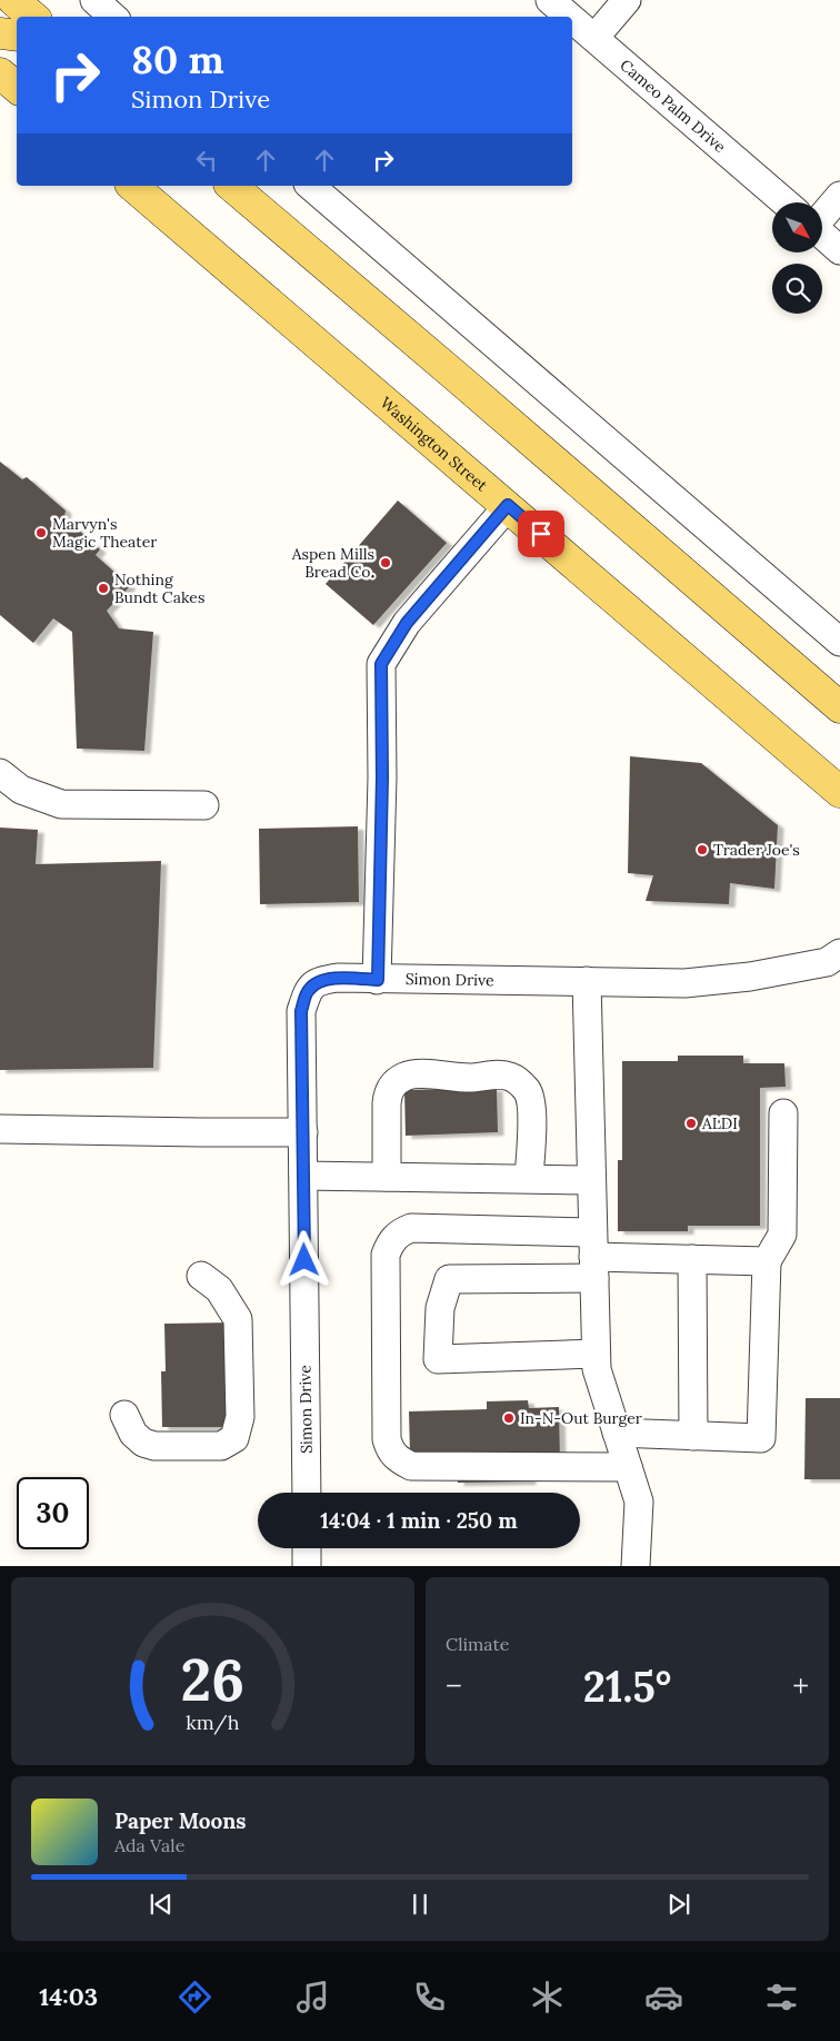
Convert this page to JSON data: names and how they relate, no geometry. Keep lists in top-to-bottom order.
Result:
{
  "streets": {
    "main road": ["Washington Street"],
    "street": ["Cameo Palm Drive", "Simon Drive"]
  },
  "places": [
    "Marvyn's Magic Theater",
    "Aspen Mills Bread Co.",
    "Nothing Bundt Cakes",
    "Trader Joe's",
    "ALDI",
    "In-N-Out Burger"
  ],
  "north": "bottom right",
  "page": {
    "turn": ["80 m", "Simon Drive"],
    "limit": "30",
    "trip": "14:04 · 1 min · 250 m",
    "tile": "Climate",
    "heat": ["−", "21.5°", "+"],
    "song": ["Paper Moons", "Ada Vale"],
    "tabs": "14:03",
    "gauge": ["26", "km/h"]
  }
}
